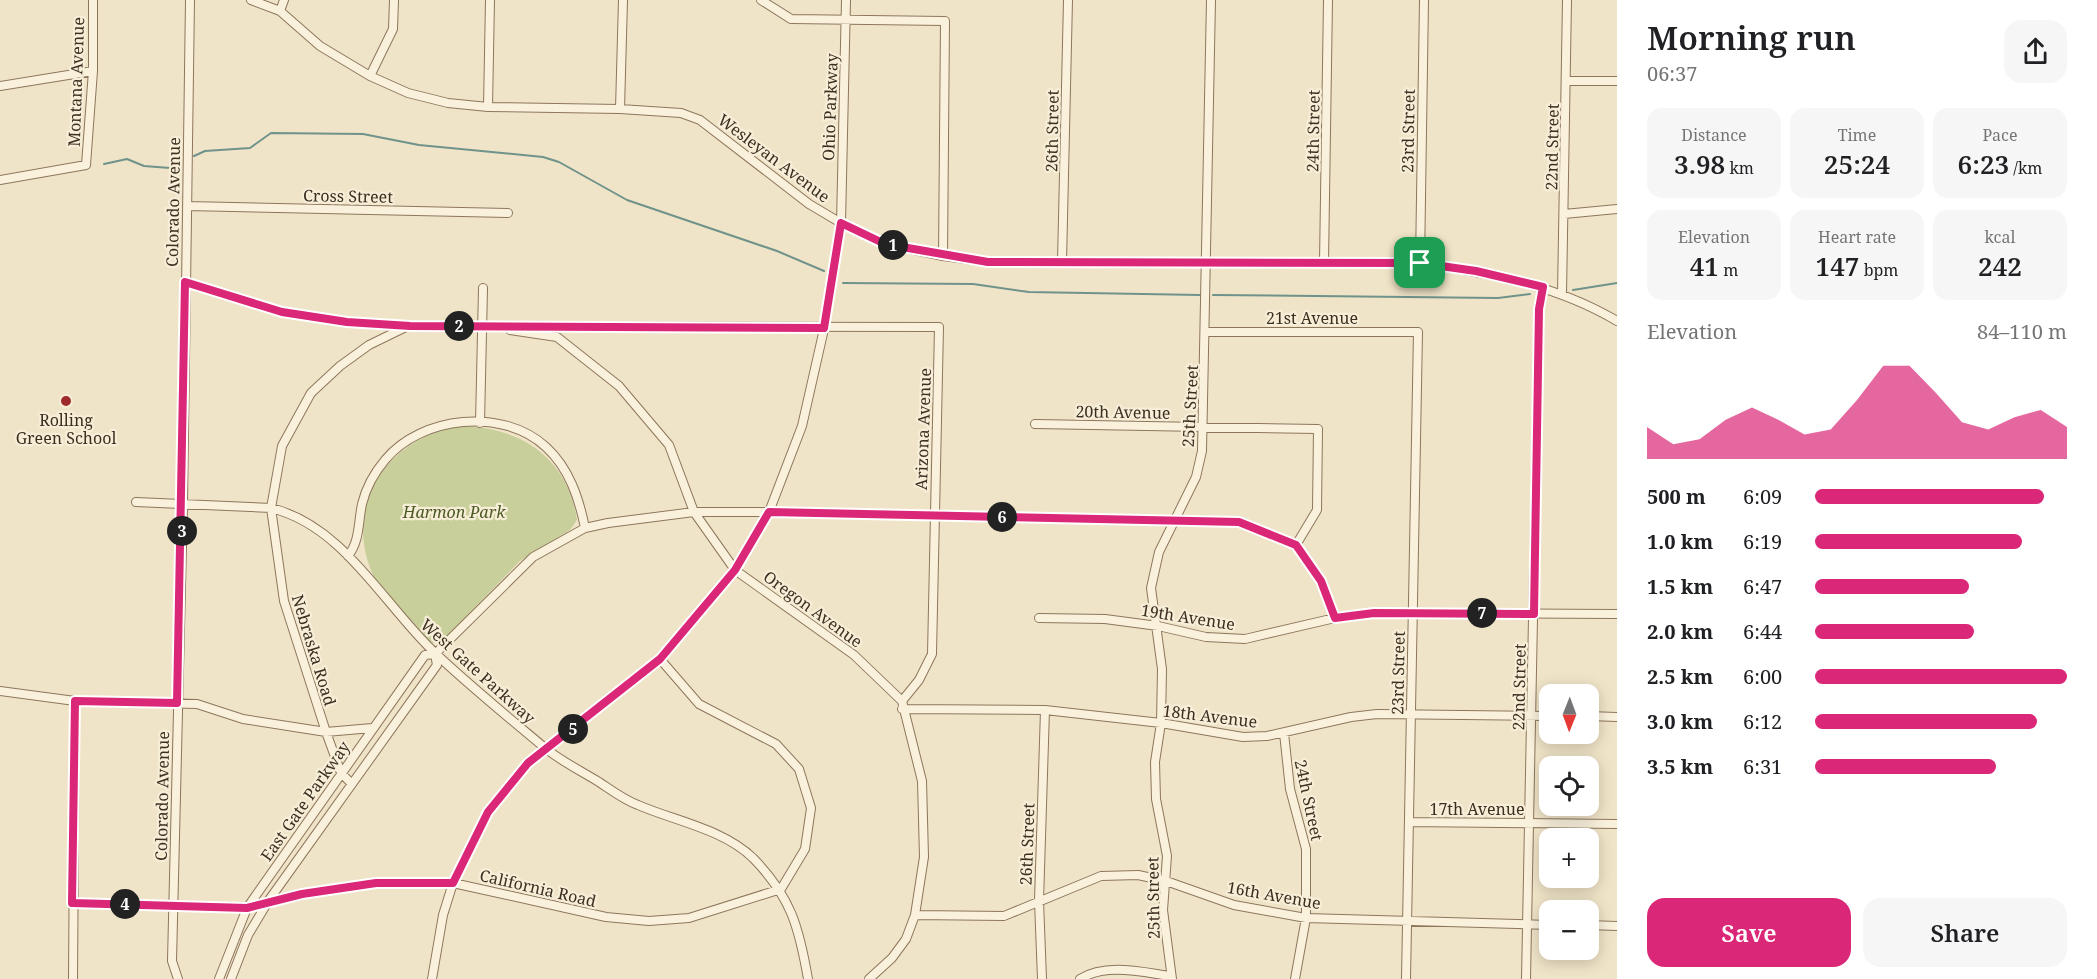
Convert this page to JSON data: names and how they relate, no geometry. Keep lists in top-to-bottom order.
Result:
{
  "streets": {
    "street": [
      "Montana Avenue",
      "Ohio Parkway",
      "26th Street",
      "24th Street",
      "23rd Street",
      "22nd Street",
      "Wesleyan Avenue",
      "Cross Street",
      "Colorado Avenue",
      "21st Avenue",
      "25th Street",
      "20th Avenue",
      "Arizona Avenue",
      "Oregon Avenue",
      "19th Avenue",
      "Nebraska Road",
      "West Gate Parkway",
      "18th Avenue",
      "East Gate Parkway",
      "17th Avenue",
      "California Road",
      "16th Avenue"
    ]
  },
  "crossings": [
    ["Ohio Parkway", "Wesleyan Avenue"],
    ["Ohio Parkway", "Arizona Avenue"],
    ["Ohio Parkway", "Oregon Avenue"],
    ["Ohio Parkway", "West Gate Parkway"],
    ["Ohio Parkway", "East Gate Parkway"],
    ["Ohio Parkway", "California Road"],
    ["26th Street", "Wesleyan Avenue"],
    ["26th Street", "18th Avenue"],
    ["26th Street", "16th Avenue"],
    ["24th Street", "Wesleyan Avenue"],
    ["24th Street", "18th Avenue"],
    ["24th Street", "16th Avenue"],
    ["23rd Street", "Wesleyan Avenue"],
    ["23rd Street", "21st Avenue"],
    ["23rd Street", "19th Avenue"],
    ["23rd Street", "18th Avenue"],
    ["23rd Street", "17th Avenue"],
    ["23rd Street", "16th Avenue"],
    ["22nd Street", "Wesleyan Avenue"],
    ["22nd Street", "19th Avenue"],
    ["22nd Street", "18th Avenue"],
    ["22nd Street", "17th Avenue"],
    ["22nd Street", "16th Avenue"],
    ["Wesleyan Avenue", "25th Street"],
    ["Cross Street", "Colorado Avenue"],
    ["Colorado Avenue", "West Gate Parkway"],
    ["Colorado Avenue", "California Road"],
    ["21st Avenue", "25th Street"],
    ["25th Street", "20th Avenue"],
    ["25th Street", "19th Avenue"],
    ["25th Street", "18th Avenue"],
    ["25th Street", "East Gate Parkway"],
    ["25th Street", "16th Avenue"],
    ["20th Avenue", "East Gate Parkway"],
    ["Arizona Avenue", "Oregon Avenue"],
    ["Arizona Avenue", "18th Avenue"],
    ["Arizona Avenue", "East Gate Parkway"],
    ["Oregon Avenue", "18th Avenue"],
    ["Oregon Avenue", "East Gate Parkway"],
    ["Nebraska Road", "West Gate Parkway"],
    ["Nebraska Road", "East Gate Parkway"],
    ["West Gate Parkway", "East Gate Parkway"],
    ["West Gate Parkway", "California Road"],
    ["East Gate Parkway", "California Road"]
  ],
  "parks": ["Harmon Park"],
  "places": ["Rolling Green School"],
  "north": "bottom",
  "page": {
    "heading": ["Morning run", "06:37"],
    "stats": [
      ["Distance", "3.98 km"],
      ["Time", "25:24"],
      ["Pace", "6:23 /km"],
      ["Elevation", "41 m"],
      ["Heart rate", "147 bpm"],
      ["kcal", "242"]
    ],
    "pins": [
      "1",
      "2",
      "6",
      "3",
      "7",
      "5",
      "4"
    ],
    "chart": ["Elevation", "84–110 m"],
    "list": [
      {
        "name": "500 m",
        "note": "6:09"
      },
      {
        "name": "1.0 km",
        "note": "6:19"
      },
      {
        "name": "1.5 km",
        "note": "6:47"
      },
      {
        "name": "2.0 km",
        "note": "6:44"
      },
      {
        "name": "2.5 km",
        "note": "6:00"
      },
      {
        "name": "3.0 km",
        "note": "6:12"
      },
      {
        "name": "3.5 km",
        "note": "6:31"
      }
    ],
    "map_buttons": ["+", "−"],
    "buttons": ["Save", "Share"]
  }
}
